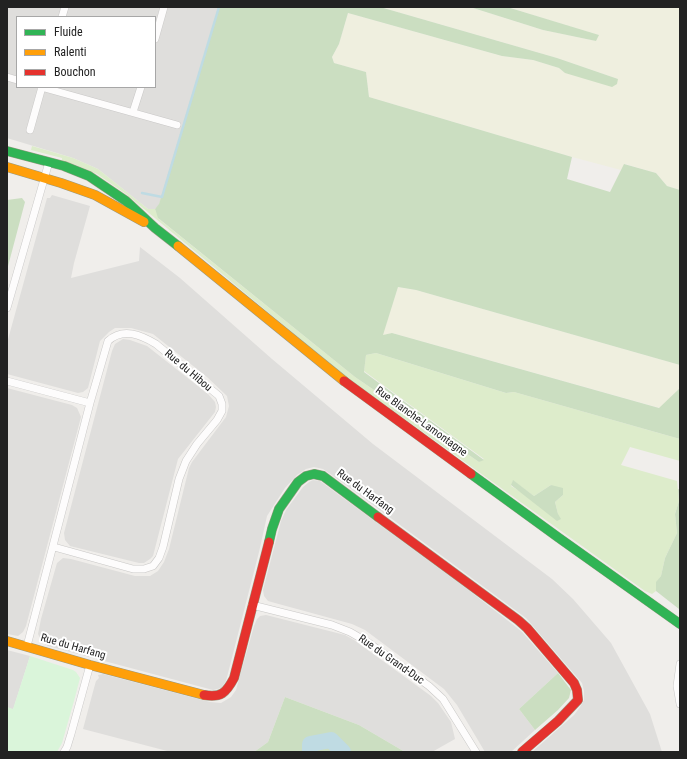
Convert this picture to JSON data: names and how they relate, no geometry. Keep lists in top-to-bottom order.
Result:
{
  "streets": {
    "street": [
      "Rue du Hibou",
      "Rue Blanche-Lamontagne",
      "Rue du Harfang",
      "Rue du Grand-Duc"
    ]
  },
  "crossings": [
    ["Rue du Hibou", "Rue du Harfang"],
    ["Rue du Harfang", "Rue du Grand-Duc"]
  ],
  "legend": ["Fluide", "Ralenti", "Bouchon"]
}
